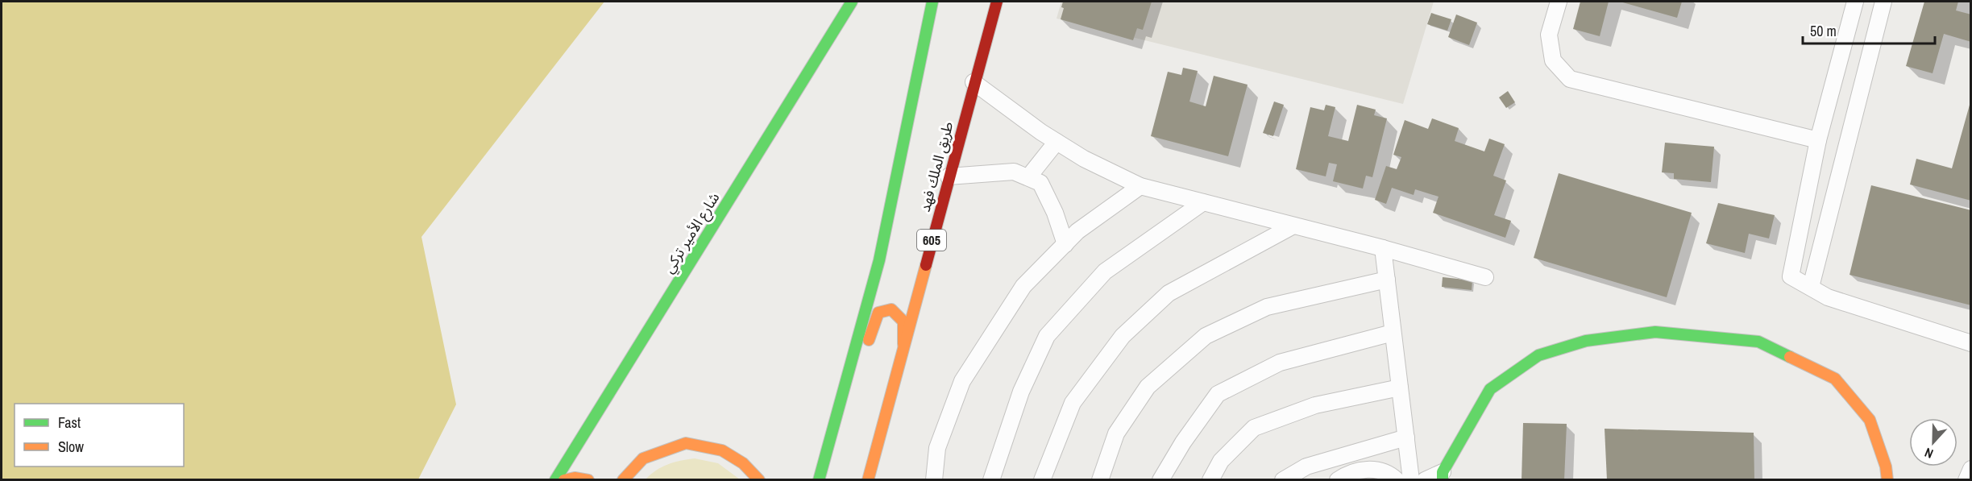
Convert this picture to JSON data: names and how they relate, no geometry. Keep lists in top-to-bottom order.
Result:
{
  "streets": {
    "main road": ["طريق الملك فهد", "شارع الأمير تركي", "605"]
  },
  "legend": ["Fast", "Slow"],
  "scale_bar": "50 m",
  "north": "bottom"
}
